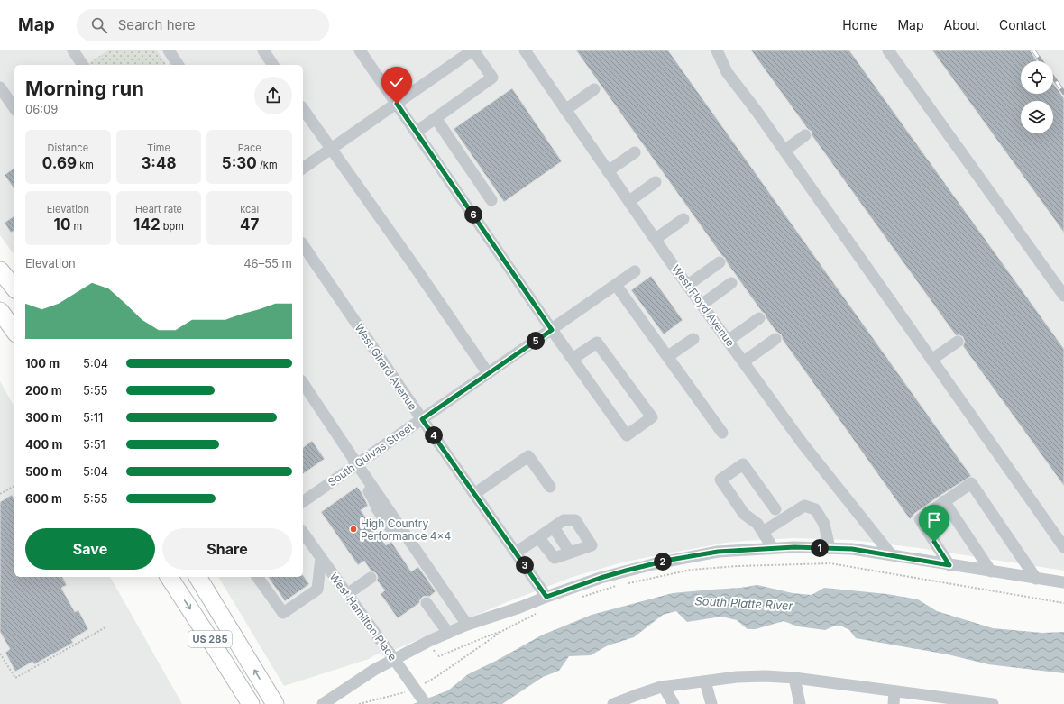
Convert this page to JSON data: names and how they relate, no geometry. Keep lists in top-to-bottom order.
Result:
{
  "streets": {
    "highway": ["US 285"],
    "street": [
      "West Floyd Avenue",
      "West Girard Avenue",
      "South Quivas Street",
      "West Hamilton Place"
    ]
  },
  "crossings": [
    ["West Girard Avenue", "South Quivas Street"]
  ],
  "water": ["South Platte River"],
  "places": ["High Country Performance 4x4"],
  "page": {
    "header": "Map",
    "search": "Search here",
    "nav": [
      "Home",
      "Map",
      "About",
      "Contact"
    ],
    "heading": ["Morning run", "06:09"],
    "stats": [
      ["Distance", "0.69 km"],
      ["Time", "3:48"],
      ["Pace", "5:30 /km"],
      ["Elevation", "10 m"],
      ["Heart rate", "142 bpm"],
      ["kcal", "47"]
    ],
    "pins": [
      "6",
      "5",
      "4",
      "1",
      "2",
      "3"
    ],
    "chart": ["Elevation", "46–55 m"],
    "list": [
      {
        "name": "100 m",
        "note": "5:04"
      },
      {
        "name": "200 m",
        "note": "5:55"
      },
      {
        "name": "300 m",
        "note": "5:11"
      },
      {
        "name": "400 m",
        "note": "5:51"
      },
      {
        "name": "500 m",
        "note": "5:04"
      },
      {
        "name": "600 m",
        "note": "5:55"
      }
    ],
    "buttons": ["Save", "Share"]
  }
}
